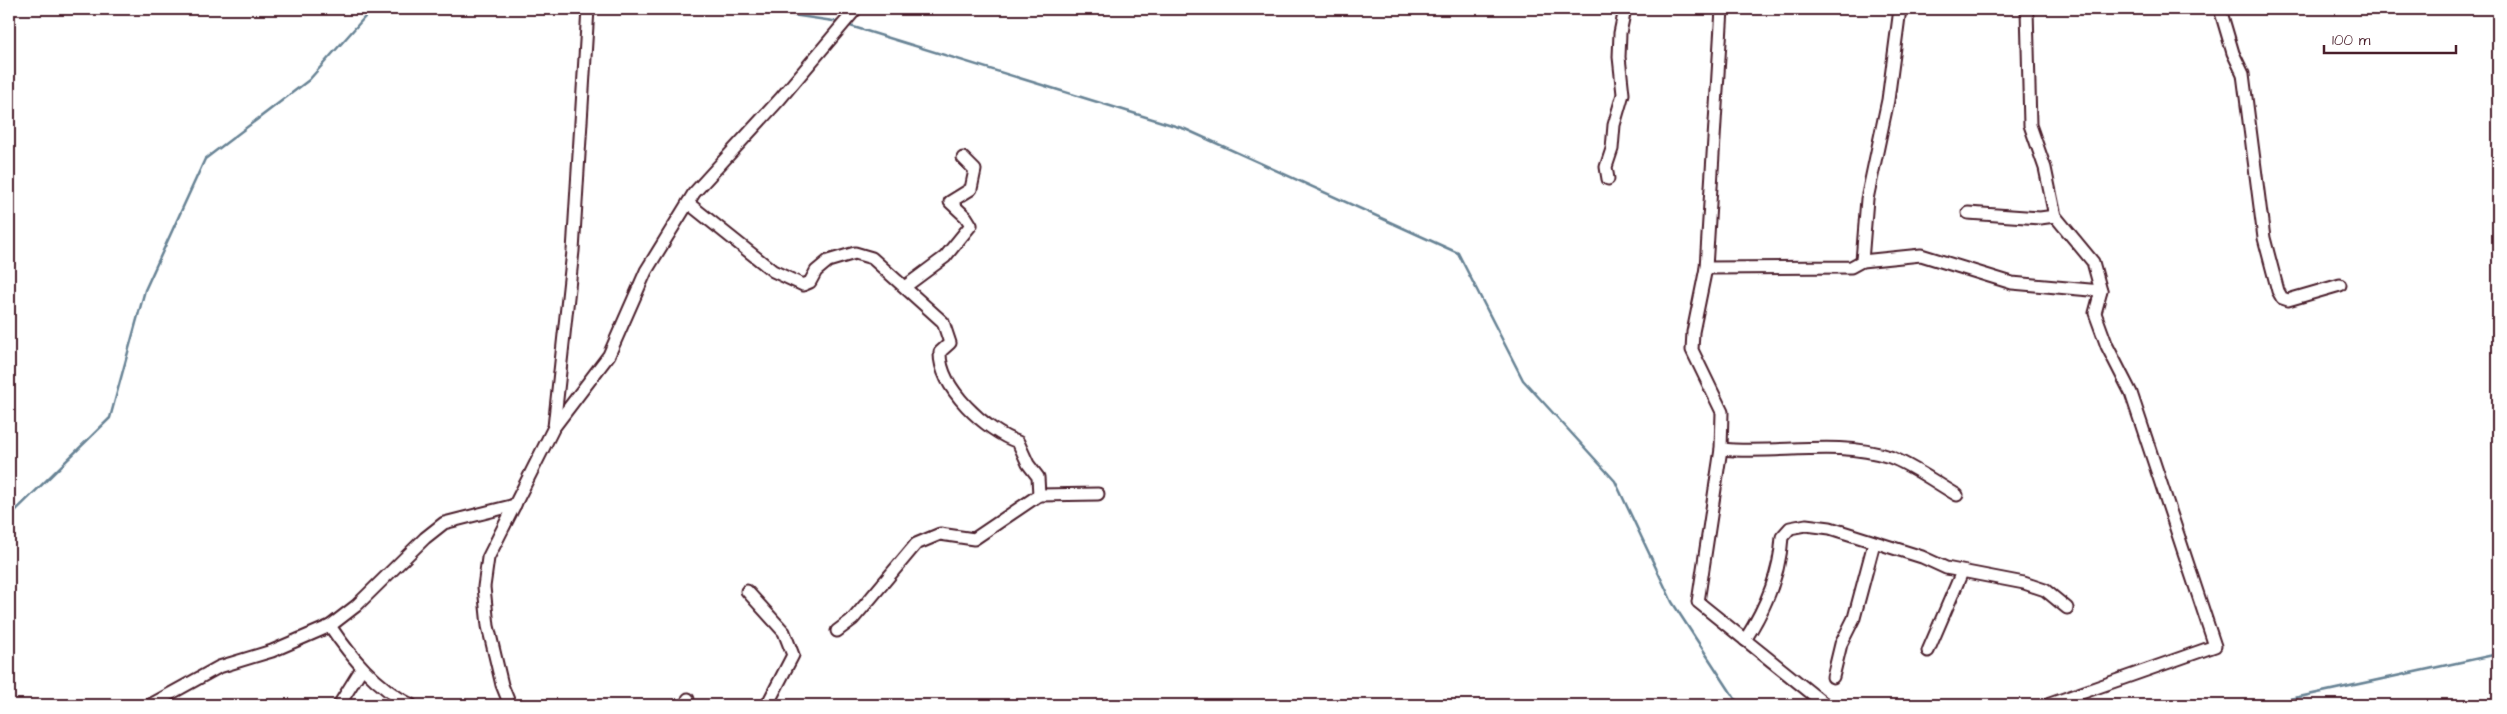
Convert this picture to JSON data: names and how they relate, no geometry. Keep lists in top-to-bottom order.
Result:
{
  "scale_bar": "100 m"
}
